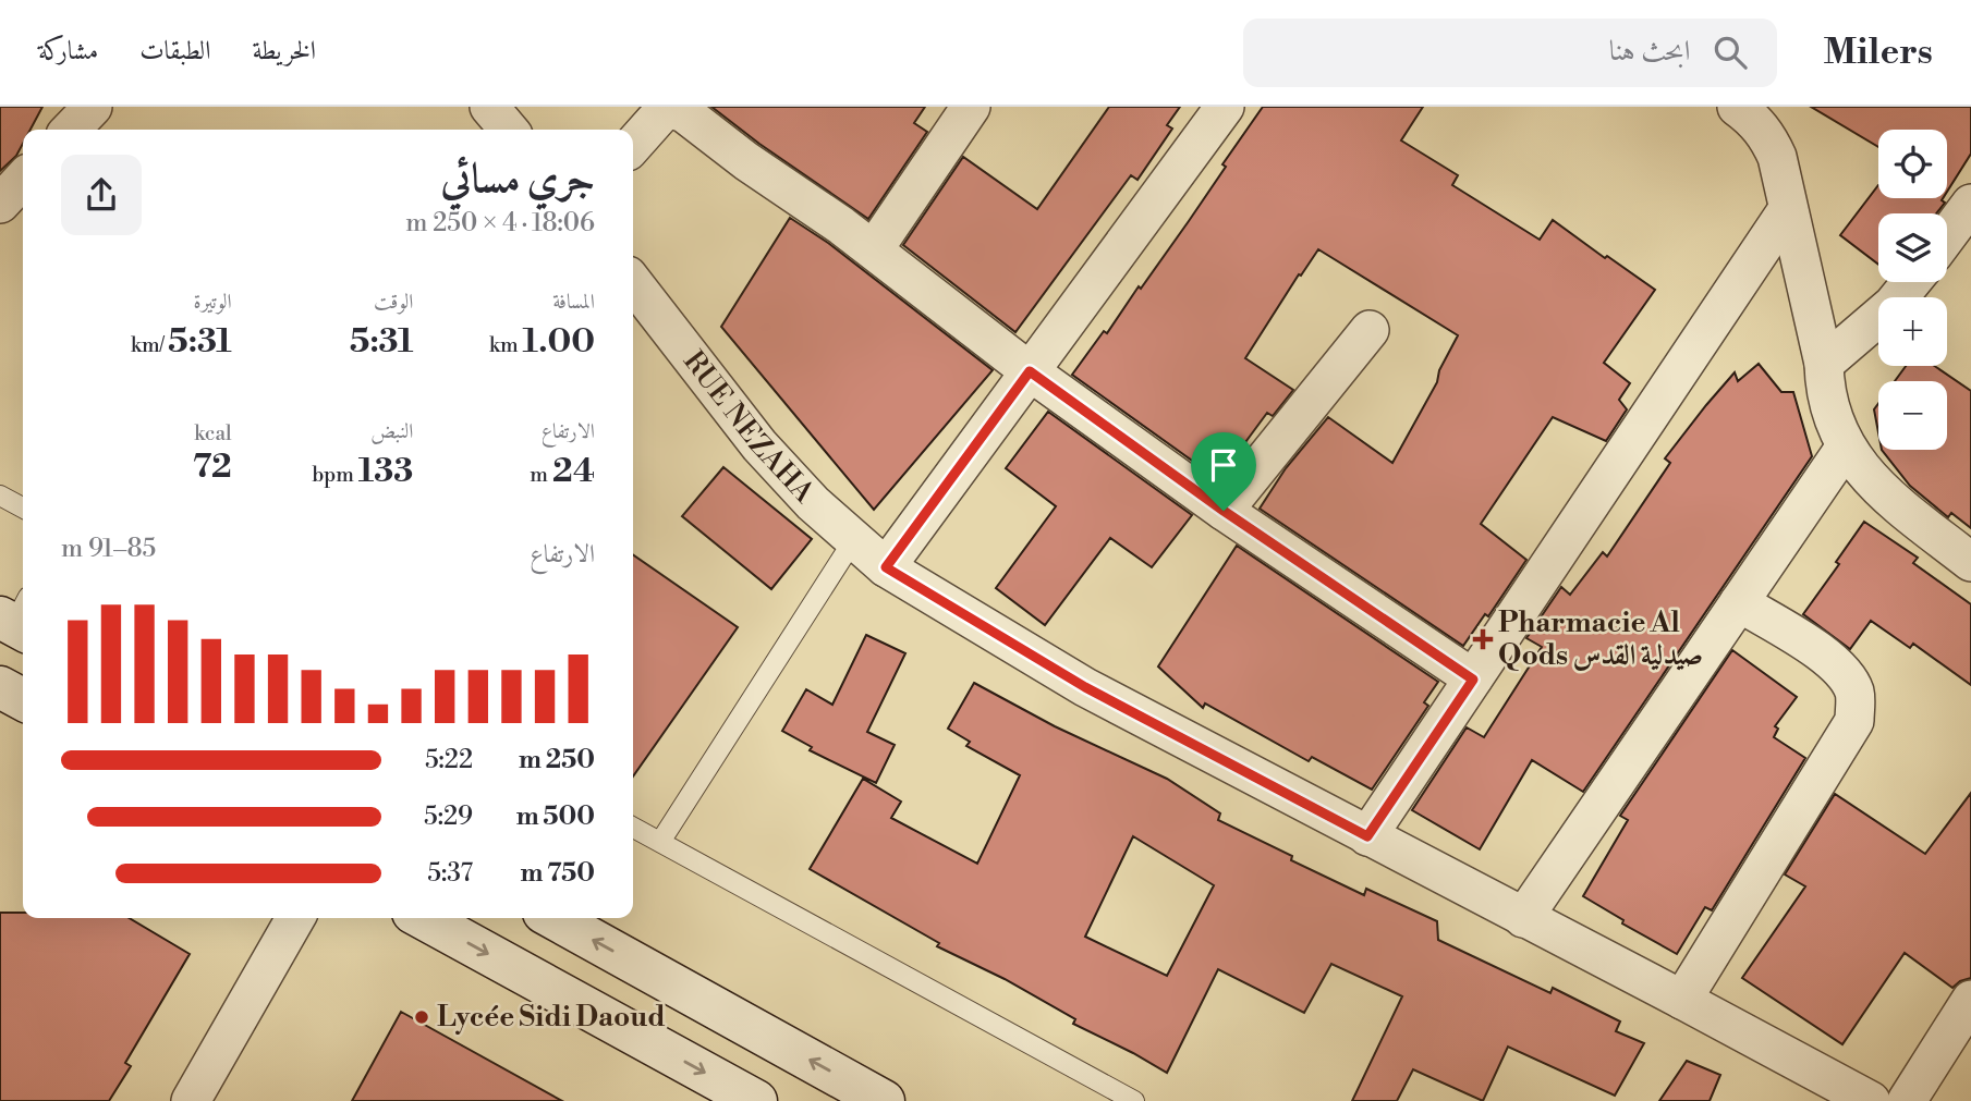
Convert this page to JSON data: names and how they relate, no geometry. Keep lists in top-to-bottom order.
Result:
{
  "streets": {
    "street": ["RUE NEZAHA"]
  },
  "places": {
    "health": ["Pharmacie Al Qods صيدلية القدس"],
    "other": ["Lycée Sidi Daoud"]
  },
  "page": {
    "header": "Milers",
    "search": "ابحث هنا",
    "nav": ["الخريطة", "الطبقات", "مشاركة"],
    "map_buttons": ["+", "−"],
    "heading": ["جري مسائي", "18:06 · 4 × 250 m"],
    "stats": [
      ["المسافة", "1.00 km"],
      ["الوقت", "5:31"],
      ["الوتيرة", "5:31 /km"],
      ["الارتفاع", "24 m"],
      ["النبض", "133 bpm"],
      ["kcal", "72"]
    ],
    "chart": ["الارتفاع", "85–91 m"],
    "list": [
      {
        "name": "250 m",
        "note": "5:22"
      },
      {
        "name": "500 m",
        "note": "5:29"
      },
      {
        "name": "750 m",
        "note": "5:37"
      }
    ]
  }
}
